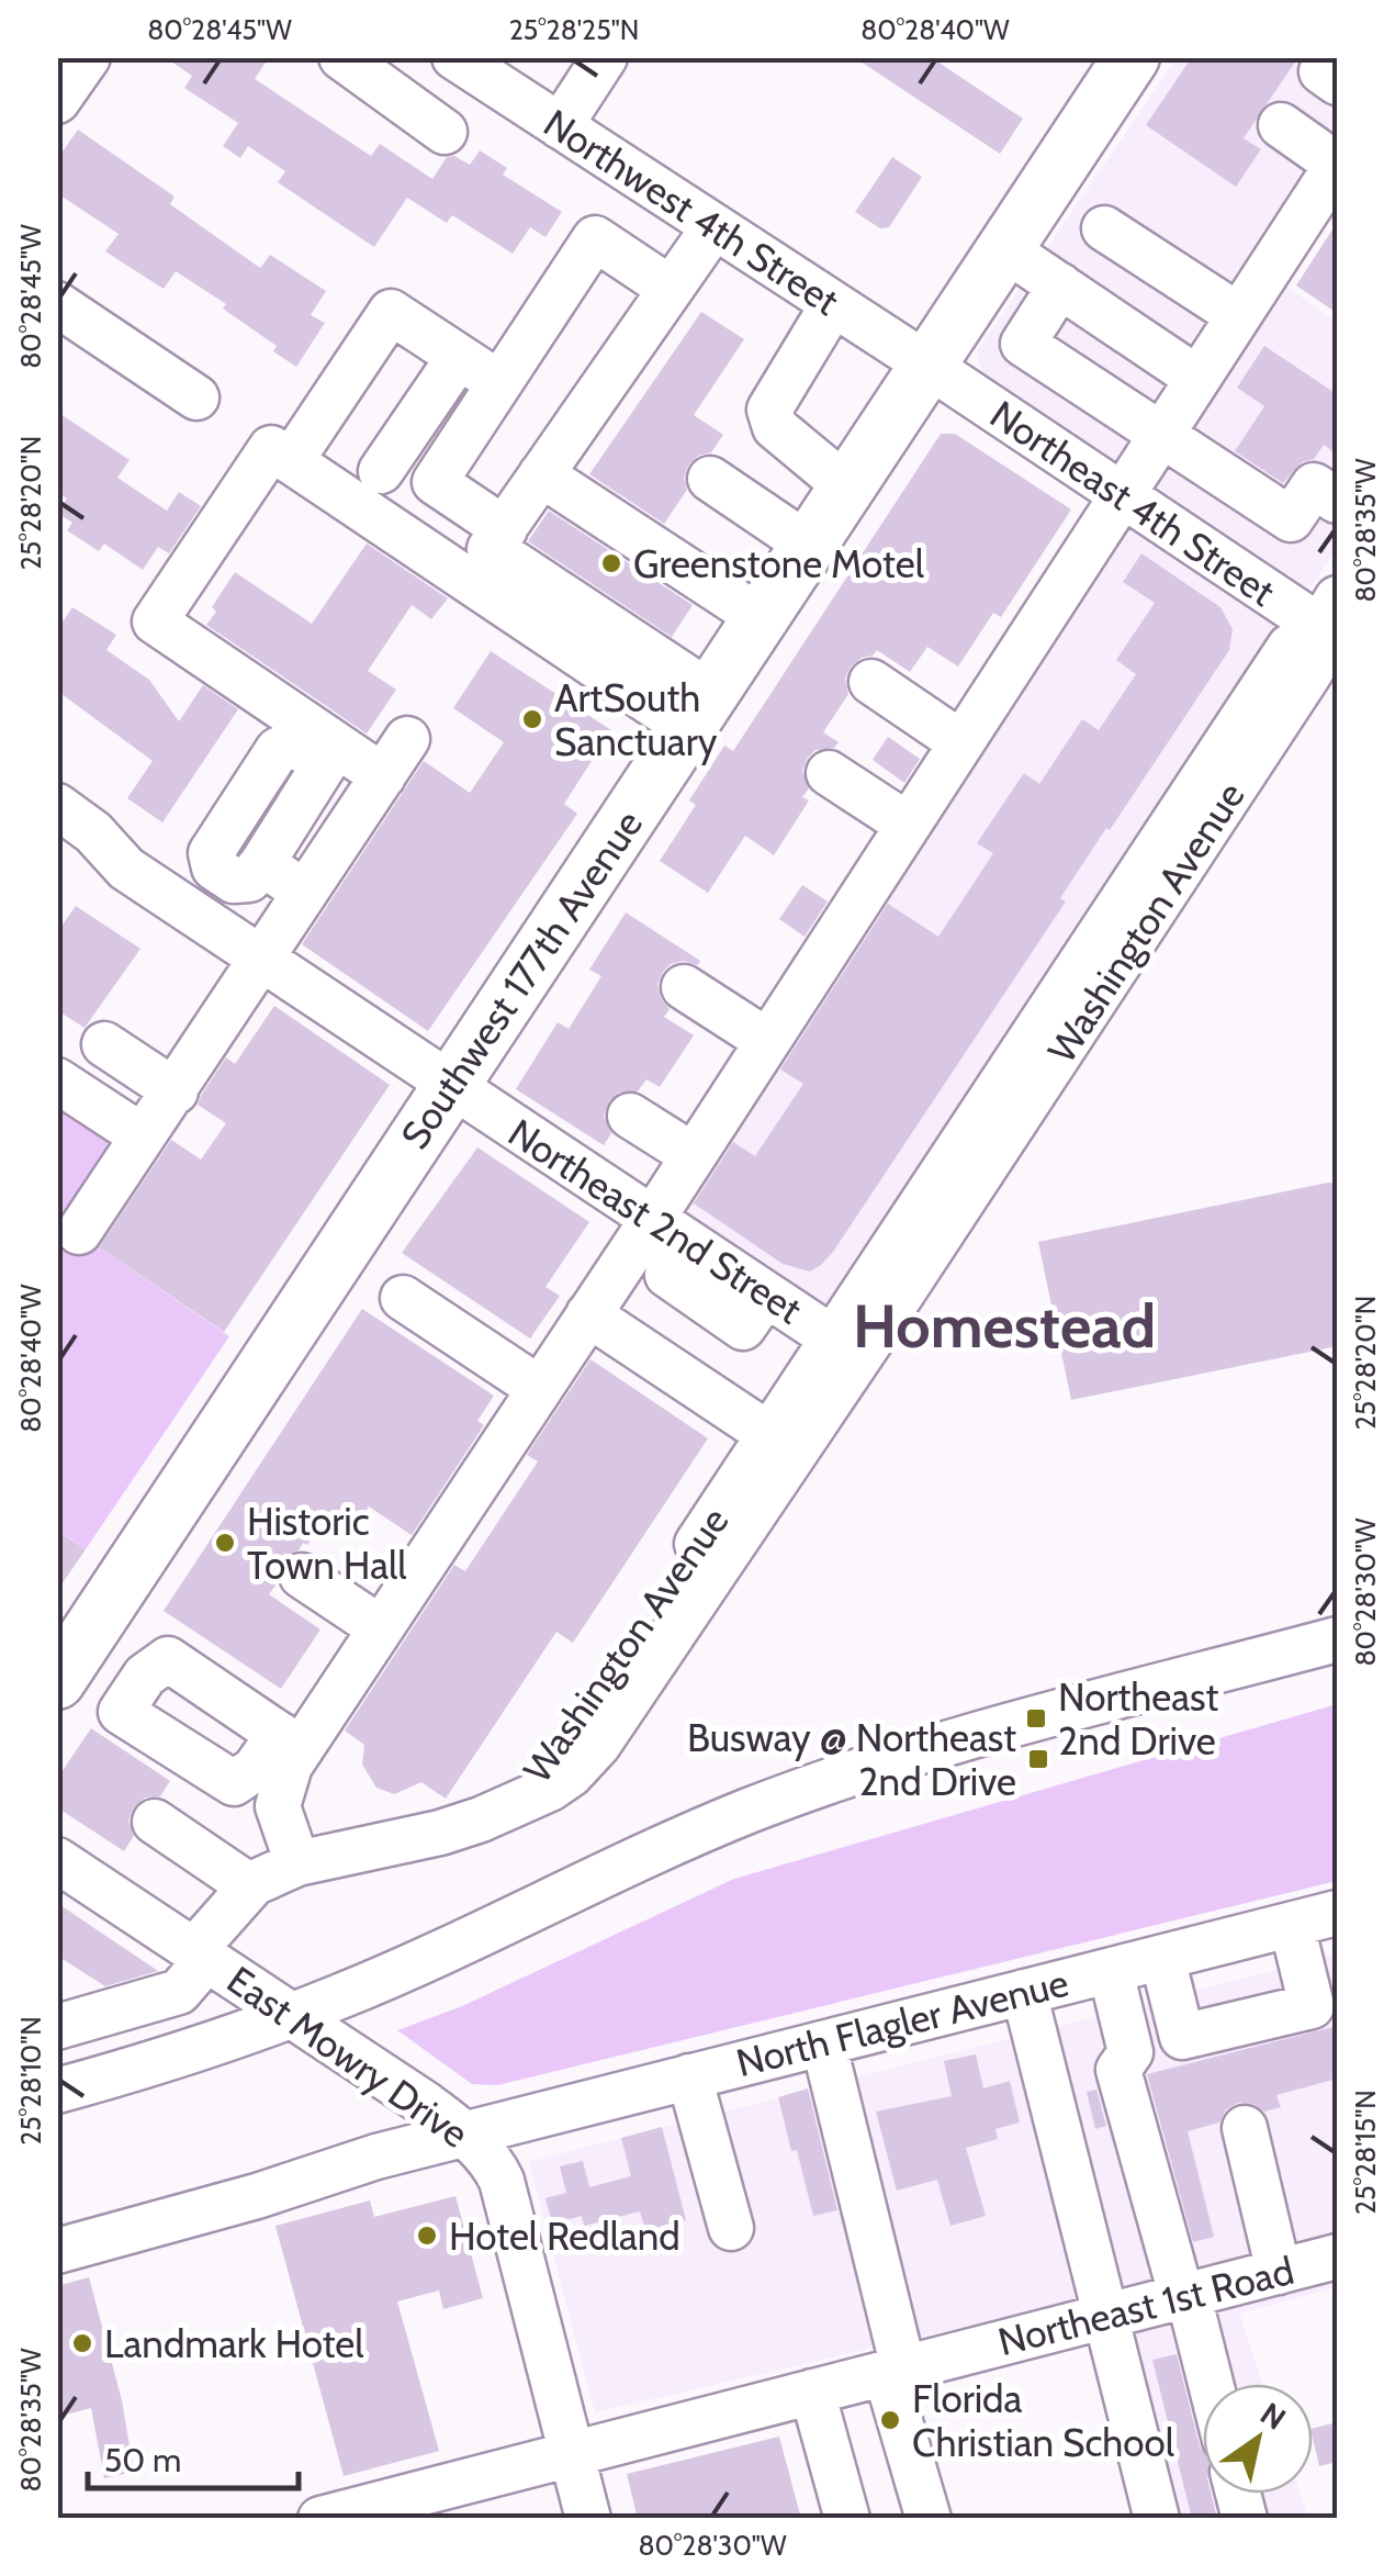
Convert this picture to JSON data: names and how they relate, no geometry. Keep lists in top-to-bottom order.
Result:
{
  "streets": {
    "main road": ["Southwest 177th Avenue"],
    "street": [
      "Northwest 4th Street",
      "Northeast 4th Street",
      "Washington Avenue",
      "Northeast 2nd Street",
      "North Flagler Avenue",
      "East Mowry Drive",
      "Northeast 1st Road"
    ]
  },
  "crossings": [
    ["Northwest 4th Street", "Northeast 4th Street"],
    ["Northwest 4th Street", "Southwest 177th Avenue"],
    ["Northeast 4th Street", "Washington Avenue"],
    ["Northeast 4th Street", "Southwest 177th Avenue"],
    ["Washington Avenue", "Northeast 2nd Street"],
    ["Southwest 177th Avenue", "Northeast 2nd Street"],
    ["North Flagler Avenue", "East Mowry Drive"],
    ["East Mowry Drive", "Northeast 1st Road"]
  ],
  "districts": ["Homestead"],
  "places": {
    "other": [
      "Greenstone Motel",
      "ArtSouth Sanctuary",
      "Historic Town Hall",
      "Hotel Redland",
      "Landmark Hotel",
      "Florida Christian School"
    ],
    "transit": ["Northeast 2nd Drive", "Busway @ Northeast 2nd Drive"]
  },
  "scale_bar": "50 m",
  "north": "top right",
  "coordinates": [
    "80°28'45\"W",
    "25°28'25\"N",
    "80°28'40\"W",
    "25°28'20\"N",
    "80°28'35\"W",
    "80°28'30\"W",
    "25°28'10\"N",
    "25°28'15\"N"
  ]
}
